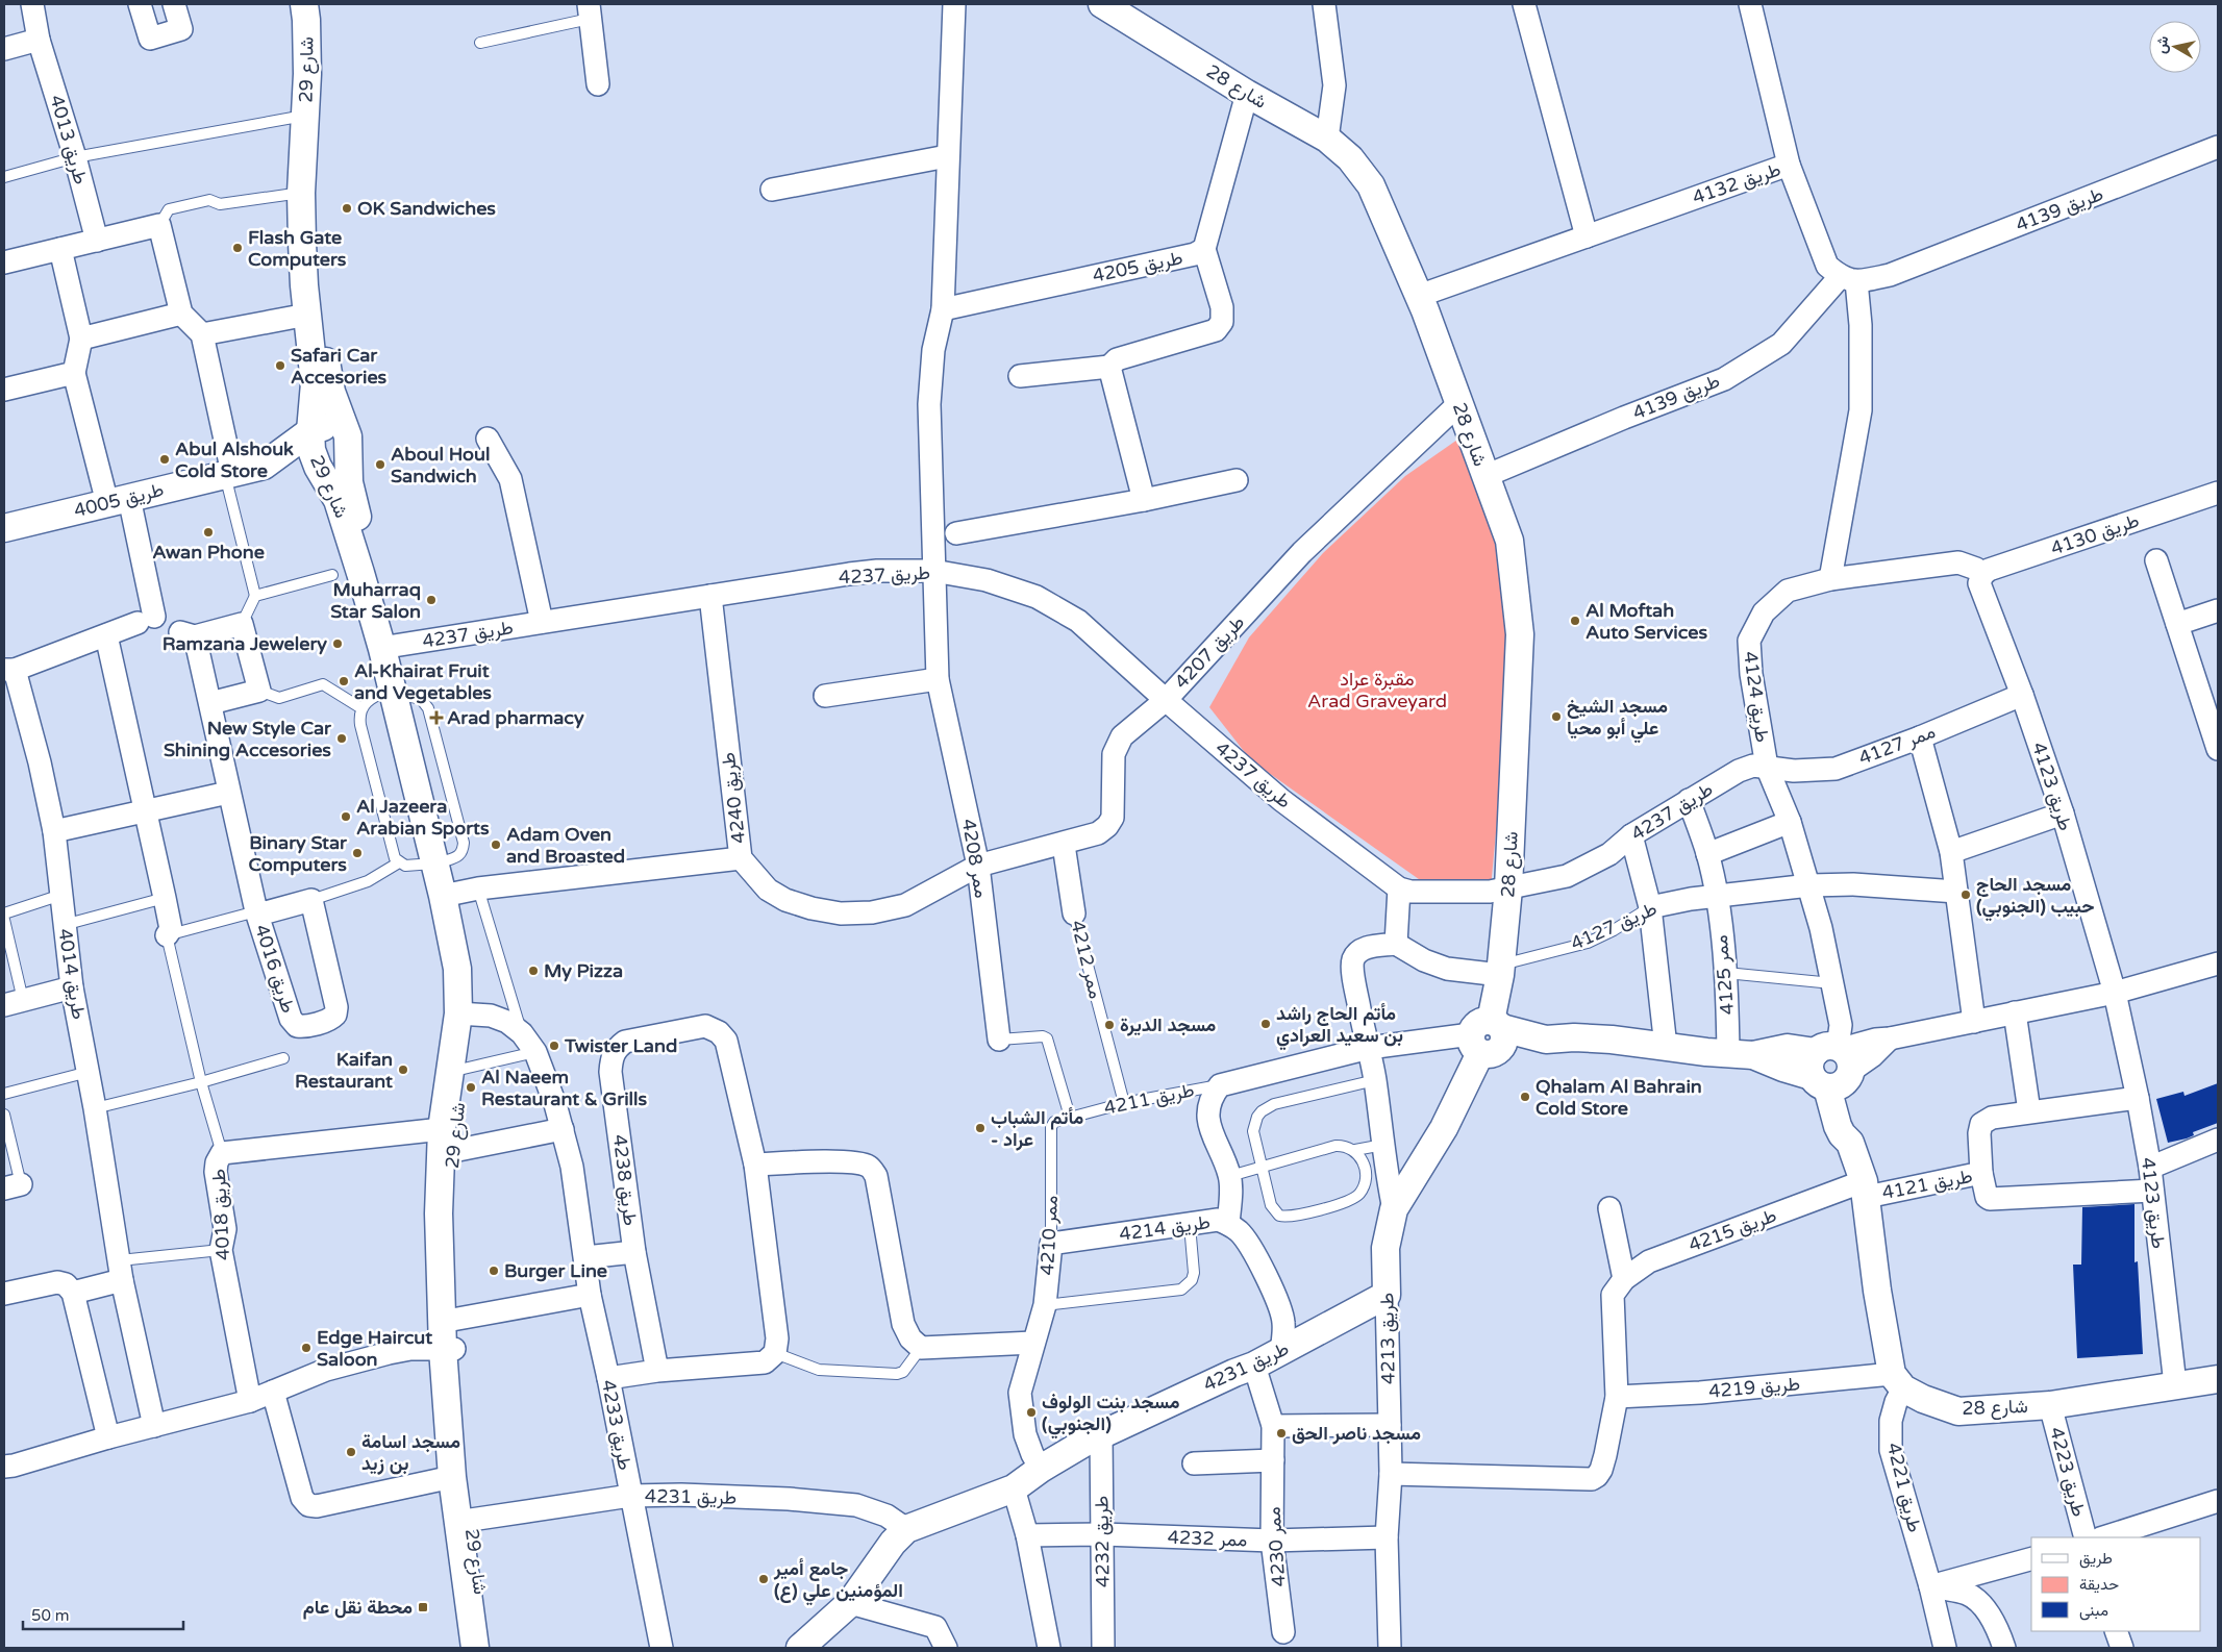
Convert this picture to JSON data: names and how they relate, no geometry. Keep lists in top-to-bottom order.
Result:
{
  "streets": {
    "street": [
      "شارع 29",
      "شارع 28",
      "طريق 4013",
      "طريق 4132",
      "طريق 4139",
      "طريق 4205",
      "طريق 4005",
      "طريق 4130",
      "طريق 4237",
      "طريق 4207",
      "طريق 4124",
      "ممر 4127",
      "طريق 4123",
      "طريق 4240",
      "ممر 4208",
      "طريق 4127",
      "ممر 4212",
      "طريق 4016",
      "طريق 4014",
      "ممر 4125",
      "طريق 4211",
      "طريق 4238",
      "طريق 4121",
      "طريق 4018",
      "طريق 4214",
      "طريق 4215",
      "ممر 4210",
      "طريق 4213",
      "طريق 4231",
      "طريق 4219",
      "طريق 4233",
      "طريق 4223",
      "طريق 4221",
      "ممر 4232",
      "طريق 4232",
      "ممر 4230"
    ]
  },
  "crossings": [
    ["شارع 29", "طريق 4005"],
    ["شارع 29", "طريق 4237"],
    ["شارع 29", "طريق 4018"],
    ["شارع 29", "طريق 4231"],
    ["شارع 29", "طريق 4233"],
    ["شارع 28", "طريق 4132"],
    ["شارع 28", "طريق 4139"],
    ["شارع 28", "طريق 4205"],
    ["شارع 28", "طريق 4237"],
    ["شارع 28", "طريق 4207"],
    ["شارع 28", "طريق 4123"],
    ["شارع 28", "طريق 4127"],
    ["شارع 28", "طريق 4211"],
    ["شارع 28", "طريق 4213"],
    ["شارع 28", "طريق 4219"],
    ["شارع 28", "طريق 4223"],
    ["شارع 28", "طريق 4221"],
    ["طريق 4130", "طريق 4124"],
    ["طريق 4130", "طريق 4123"],
    ["طريق 4237", "طريق 4207"],
    ["طريق 4237", "طريق 4124"],
    ["طريق 4237", "ممر 4127"],
    ["طريق 4237", "طريق 4240"],
    ["طريق 4237", "ممر 4208"],
    ["طريق 4207", "طريق 4240"],
    ["طريق 4207", "ممر 4208"],
    ["طريق 4207", "ممر 4212"],
    ["طريق 4124", "ممر 4127"],
    ["طريق 4124", "طريق 4123"],
    ["ممر 4127", "طريق 4123"],
    ["طريق 4123", "طريق 4121"],
    ["طريق 4240", "ممر 4208"],
    ["طريق 4127", "ممر 4125"],
    ["ممر 4212", "طريق 4211"],
    ["طريق 4211", "طريق 4214"],
    ["طريق 4211", "ممر 4210"],
    ["طريق 4211", "طريق 4213"],
    ["طريق 4121", "طريق 4215"],
    ["طريق 4018", "طريق 4233"],
    ["طريق 4214", "ممر 4210"],
    ["طريق 4214", "طريق 4231"],
    ["ممر 4210", "طريق 4231"],
    ["طريق 4213", "طريق 4231"],
    ["طريق 4213", "ممر 4232"],
    ["طريق 4231", "طريق 4233"],
    ["طريق 4231", "طريق 4232"],
    ["طريق 4231", "ممر 4230"],
    ["طريق 4219", "طريق 4221"],
    ["ممر 4232", "طريق 4232"],
    ["ممر 4232", "ممر 4230"]
  ],
  "parks": ["مقبرة عراد Arad Graveyard"],
  "places": {
    "other": [
      "OK Sandwiches",
      "Flash Gate Computers",
      "Safari Car Accesories",
      "Abul Alshouk Cold Store",
      "Aboul Houl Sandwich",
      "Awan Phone",
      "Muharraq Star Salon",
      "Al Moftah Auto Services",
      "Ramzana Jewelery",
      "Al-Khairat Fruit and Vegetables",
      "مسجد الشيخ علي أبو محيا",
      "New Style Car Shining Accesories",
      "Al Jazeera Arabian Sports",
      "Adam Oven and Broasted",
      "Binary Star Computers",
      "مسجد الحاج حبيب (الجنوبي)",
      "My Pizza",
      "مأتم الحاج راشد بن سعيد العرادي",
      "مسجد الديرة",
      "Twister Land",
      "Kaifan Restaurant",
      "Al Naeem Restaurant & Grills",
      "Qhalam Al Bahrain Cold Store",
      "مأتم الشباب - عراد",
      "Burger Line",
      "Edge Haircut Saloon",
      "مسجد بنت الولوف (الجنوبي)",
      "مسجد ناصر الحق",
      "مسجد اسامة بن زيد",
      "جامع أمير المؤمنين علي (ع)"
    ],
    "health": ["Arad pharmacy"],
    "transit": ["محطة نقل عام"]
  },
  "legend": ["طريق", "حديقة", "مبنى"],
  "scale_bar": "50 m",
  "north": "left"
}
